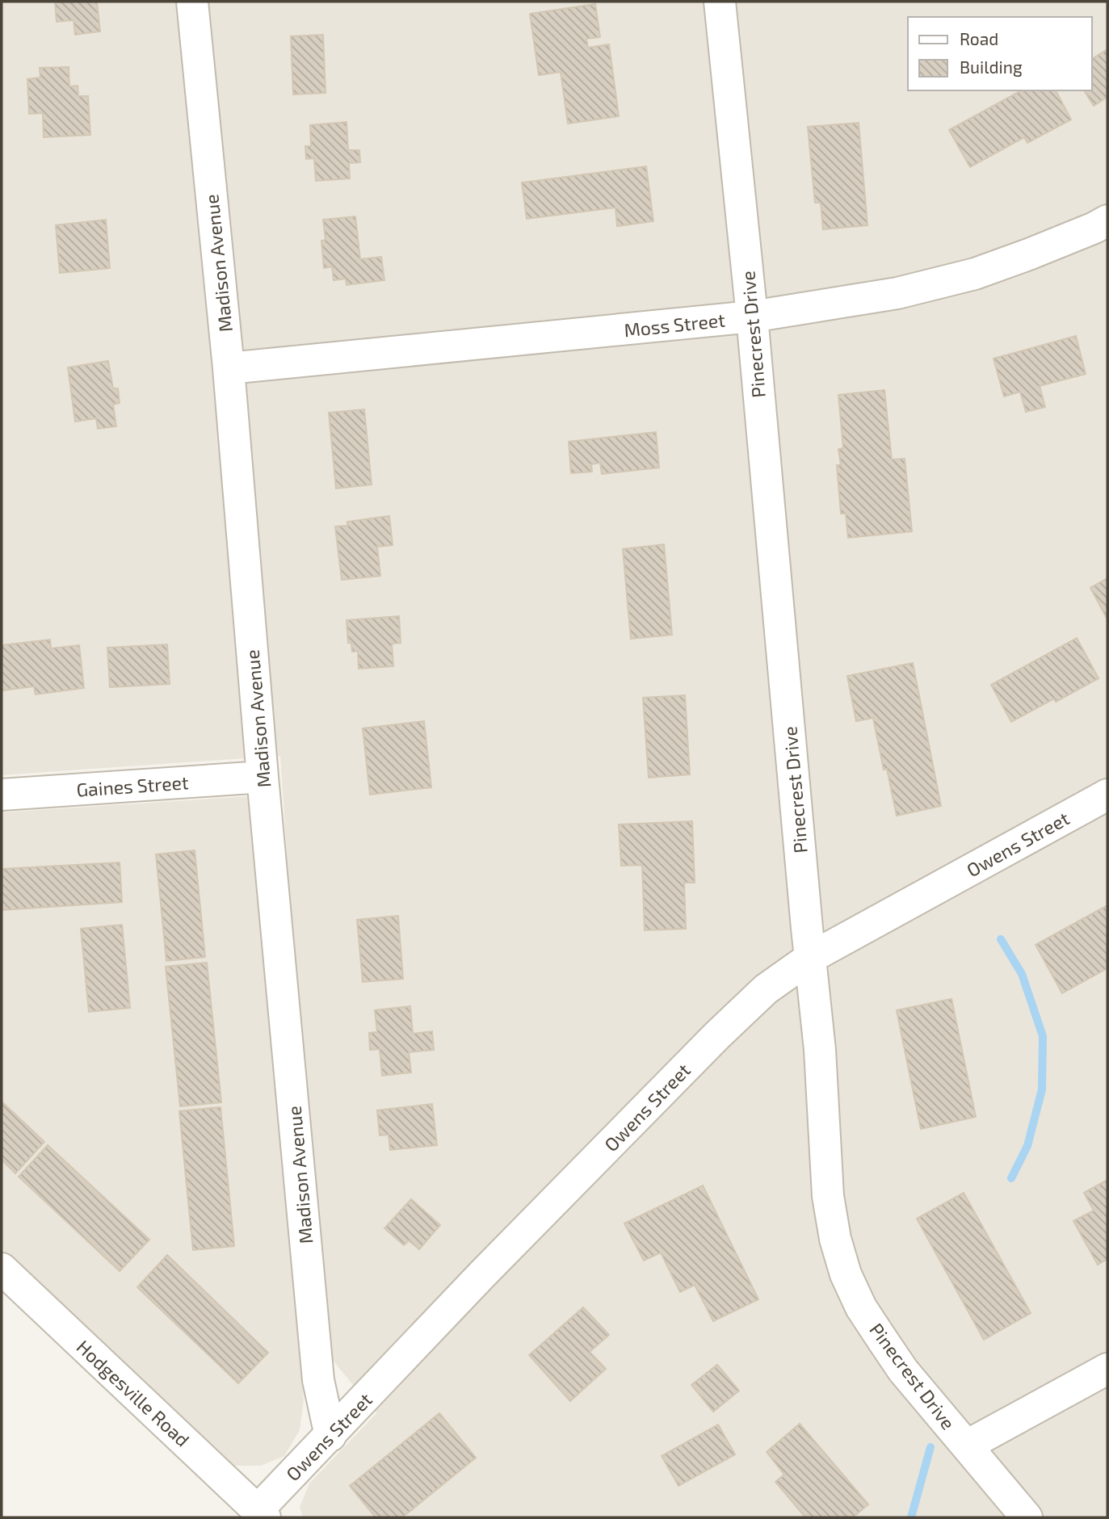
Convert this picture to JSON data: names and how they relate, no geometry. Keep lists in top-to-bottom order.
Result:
{
  "streets": {
    "street": [
      "Madison Avenue",
      "Moss Street",
      "Pinecrest Drive",
      "Gaines Street",
      "Owens Street",
      "Hodgesville Road"
    ]
  },
  "crossings": [
    ["Madison Avenue", "Moss Street"],
    ["Madison Avenue", "Gaines Street"],
    ["Madison Avenue", "Owens Street"],
    ["Moss Street", "Pinecrest Drive"],
    ["Pinecrest Drive", "Owens Street"],
    ["Owens Street", "Hodgesville Road"]
  ],
  "legend": ["Road", "Building"]
}
